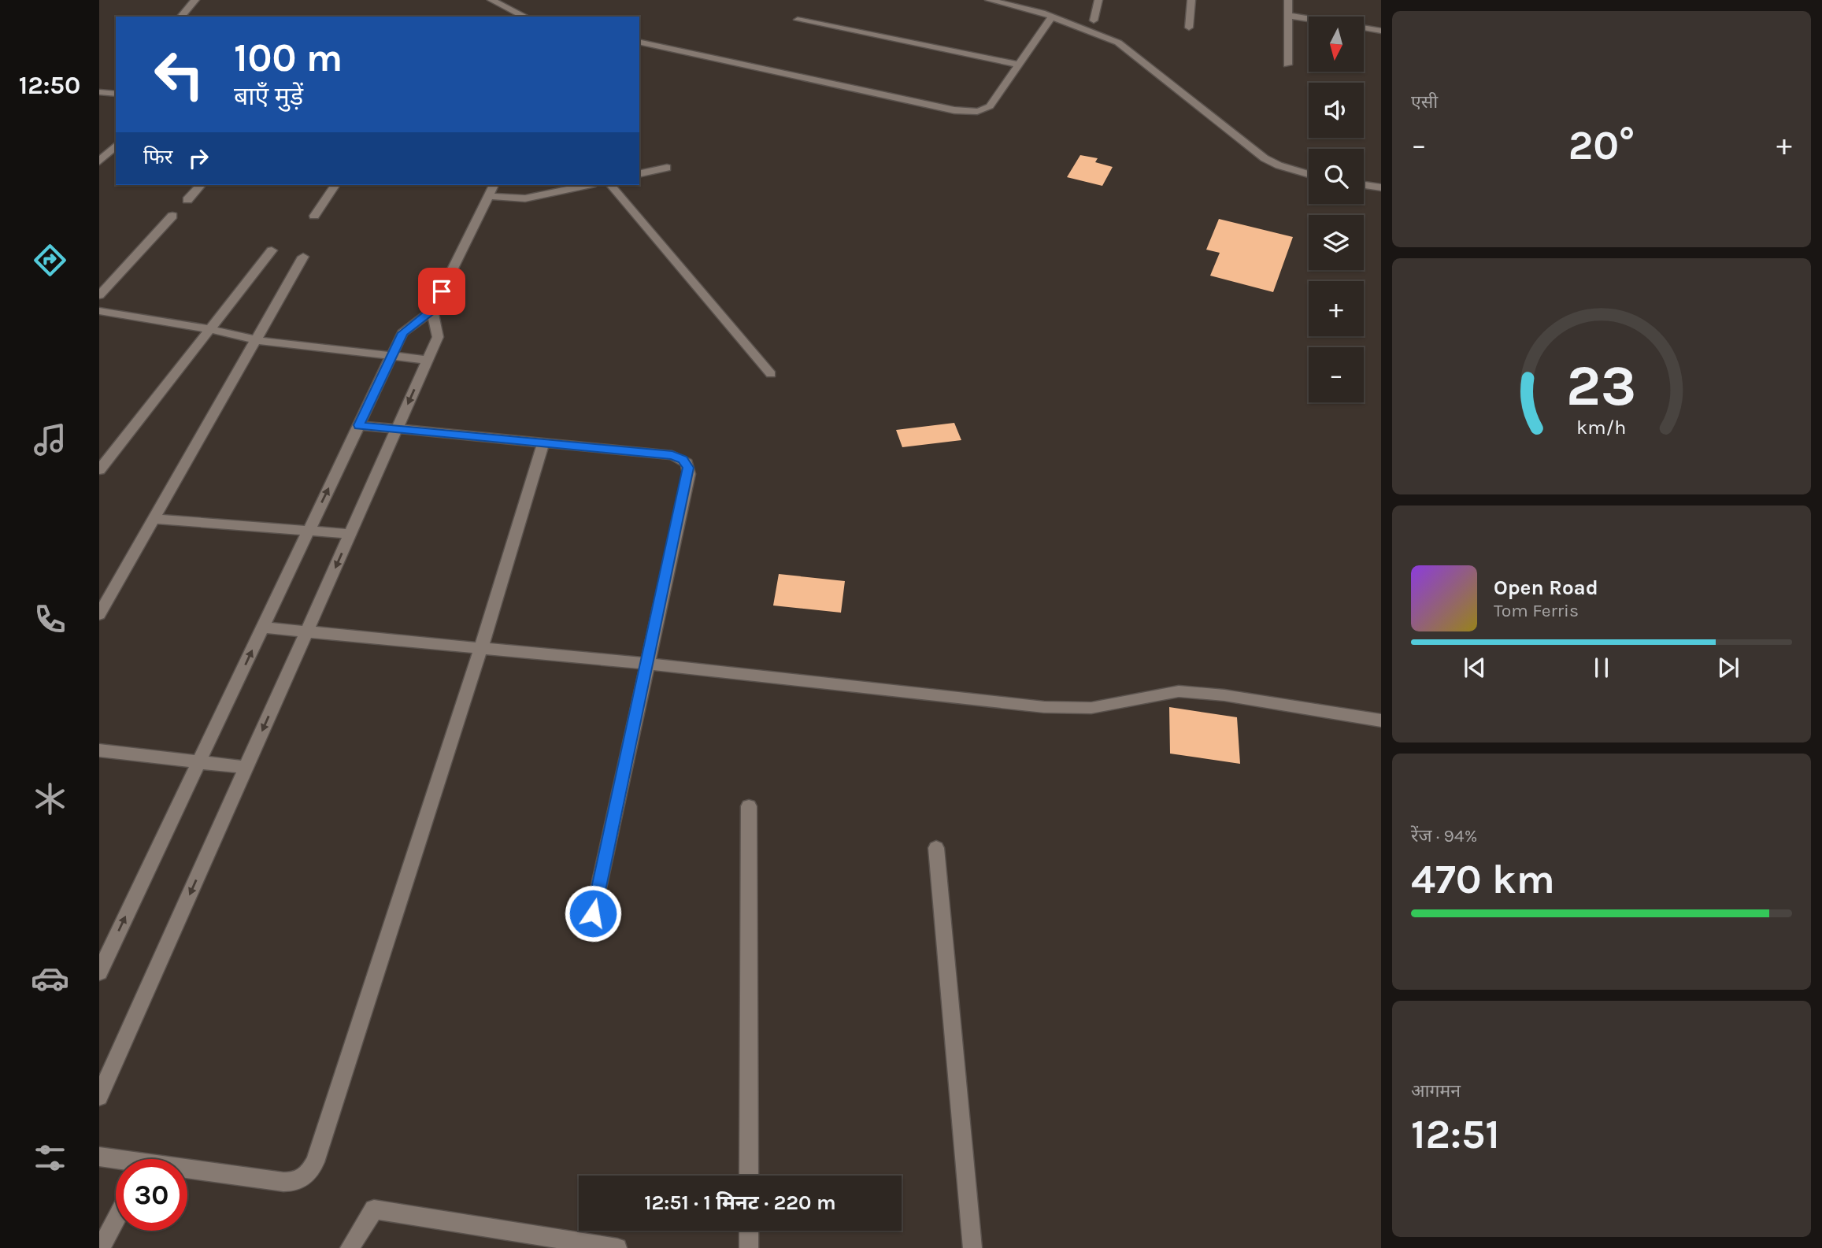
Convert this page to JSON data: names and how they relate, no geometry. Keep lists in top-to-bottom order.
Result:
{
  "north": "bottom",
  "page": {
    "tabs": "12:50",
    "tile": [
      "एसी",
      ["रेंज · 94%", "470 km"],
      ["आगमन", "12:51"]
    ],
    "map_buttons": ["+", "−"],
    "turn": ["100 m", "बाएँ मुड़ें"],
    "heat": ["−", "20°", "+"],
    "then": "फिर",
    "song": ["Open Road", "Tom Ferris"],
    "limit": "30",
    "trip": "12:51 · 1 मिनट · 220 m",
    "gauge": ["23", "km/h"]
  }
}
